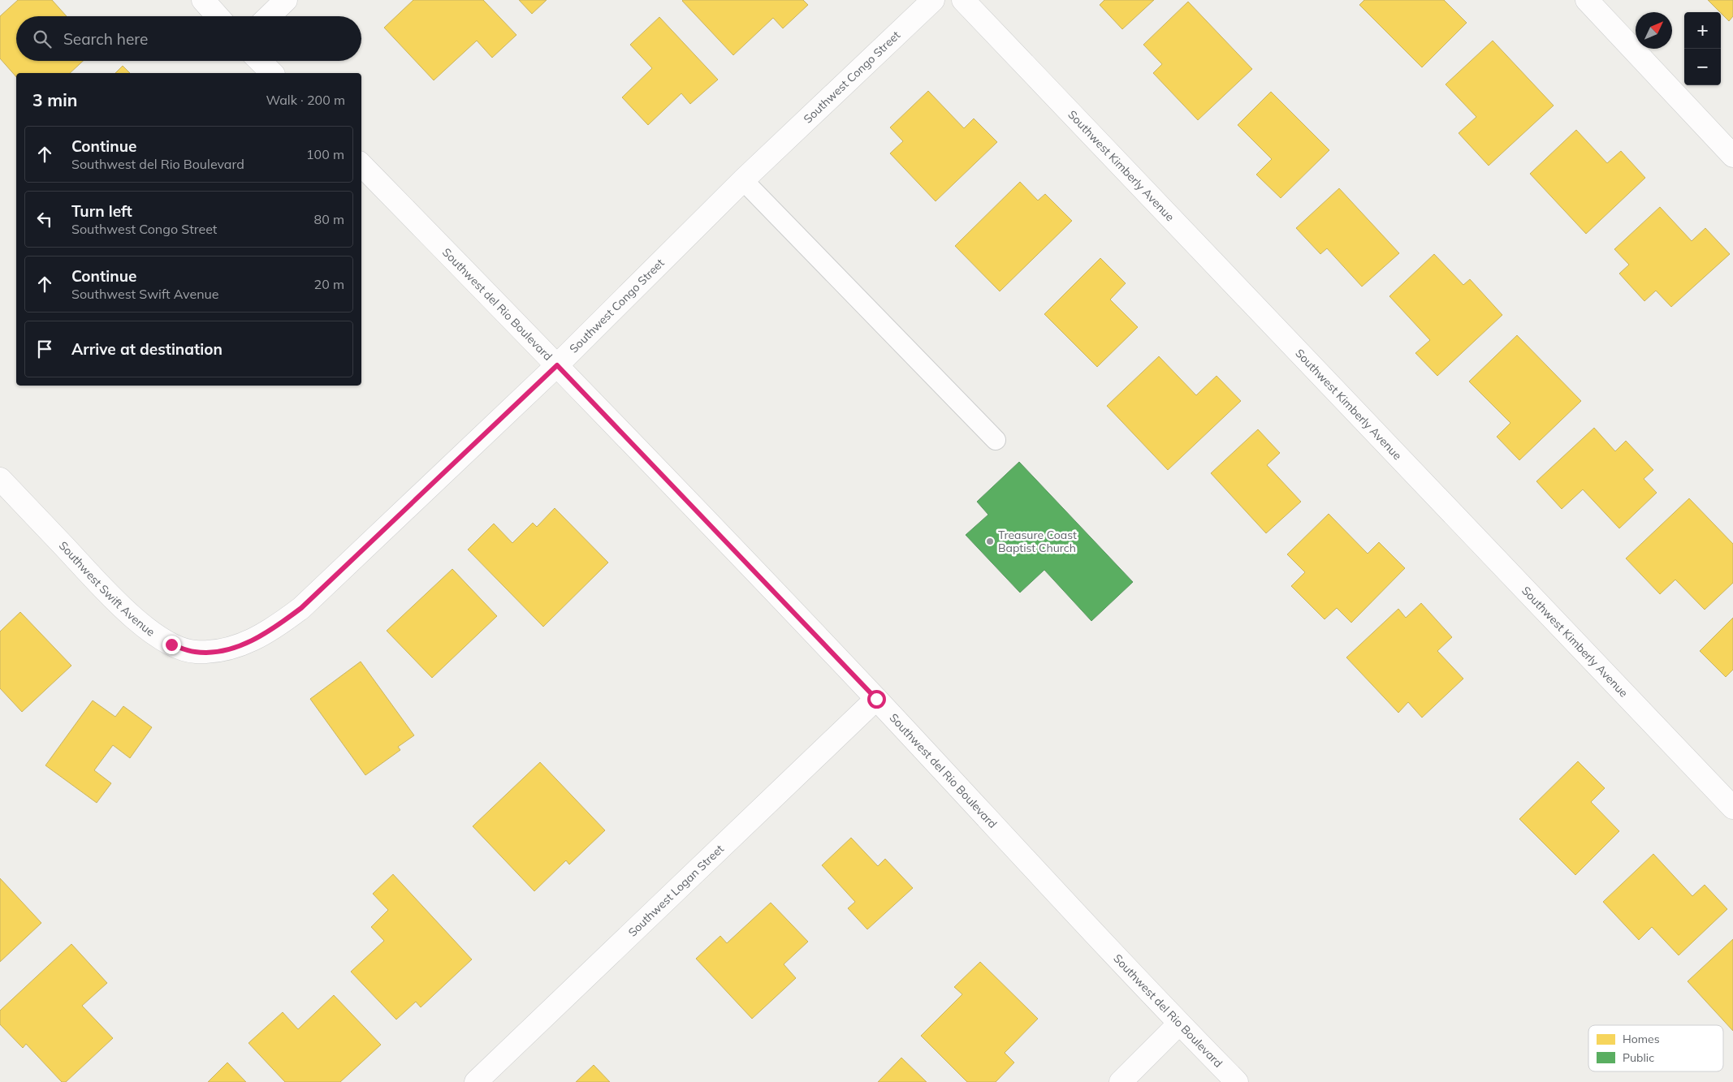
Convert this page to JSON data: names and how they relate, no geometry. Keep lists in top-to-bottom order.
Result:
{
  "streets": {
    "street": [
      "Southwest Congo Street",
      "Southwest Kimberly Avenue",
      "Southwest del Rio Boulevard",
      "Southwest Swift Avenue",
      "Southwest Logan Street"
    ]
  },
  "crossings": [
    ["Southwest Congo Street", "Southwest del Rio Boulevard"],
    ["Southwest Congo Street", "Southwest Swift Avenue"],
    ["Southwest del Rio Boulevard", "Southwest Logan Street"]
  ],
  "places": ["Treasure Coast Baptist Church"],
  "legend": ["Homes", "Public"],
  "north": "top right",
  "page": {
    "map_buttons": ["+", "−"],
    "search": "Search here",
    "heading": ["3 min", "Walk · 200 m"],
    "list": [
      ["Continue", "Southwest del Rio Boulevard", "100 m"],
      ["Turn left", "Southwest Congo Street", "80 m"],
      ["Continue", "Southwest Swift Avenue", "20 m"],
      "Arrive at destination"
    ]
  }
}
